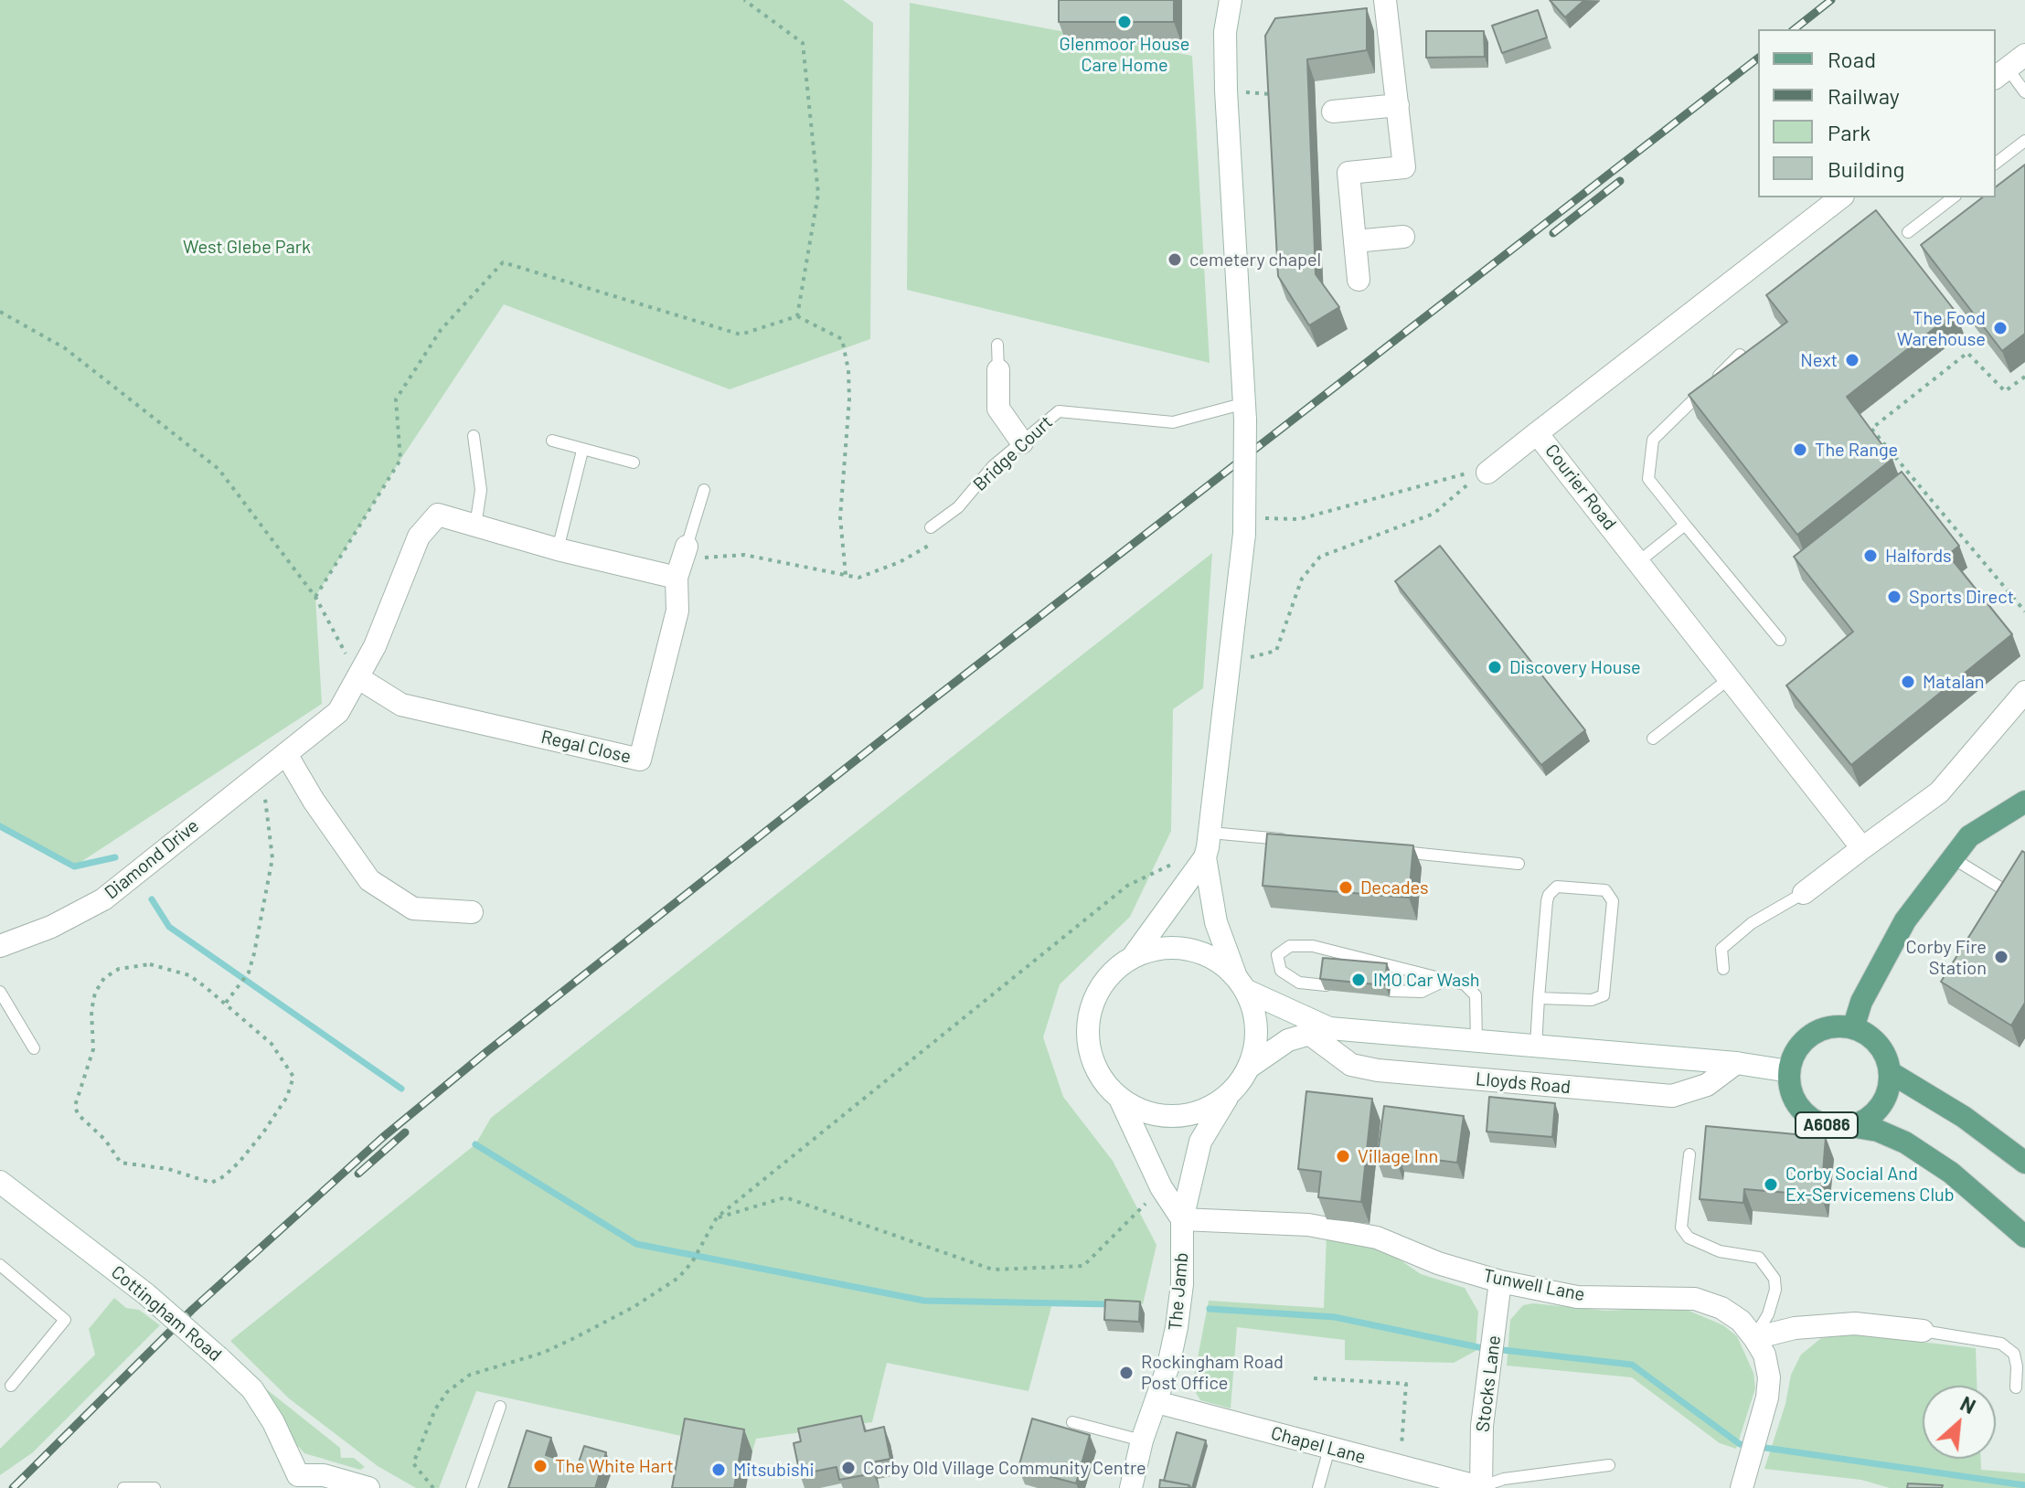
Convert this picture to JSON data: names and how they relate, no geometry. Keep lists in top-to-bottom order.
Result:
{
  "streets": {
    "main road": ["A6086"],
    "street": [
      "Courier Road",
      "Regal Close",
      "Diamond Drive",
      "Lloyds Road",
      "Tunwell Lane",
      "The Jamb",
      "Cottingham Road",
      "Stocks Lane",
      "Chapel Lane"
    ],
    "lane": ["Bridge Court"]
  },
  "crossings": [
    ["Regal Close", "Diamond Drive"],
    ["Lloyds Road", "A6086"],
    ["Lloyds Road", "The Jamb"],
    ["Tunwell Lane", "The Jamb"],
    ["Tunwell Lane", "Stocks Lane"],
    ["The Jamb", "Chapel Lane"],
    ["Stocks Lane", "Chapel Lane"]
  ],
  "parks": ["West Glebe Park"],
  "places": [
    "Glenmoor House Care Home",
    "cemetery chapel",
    "The Food Warehouse",
    "Next",
    "The Range",
    "Halfords",
    "Sports Direct",
    "Discovery House",
    "Matalan",
    "Decades",
    "Corby Fire Station",
    "IMO Car Wash",
    "Village Inn",
    "Corby Social And Ex-Servicemens Club",
    "Rockingham Road Post Office",
    "The White Hart",
    "Corby Old Village Community Centre",
    "Mitsubishi"
  ],
  "legend": [
    "Road",
    "Railway",
    "Park",
    "Building"
  ],
  "north": "top right"
}
